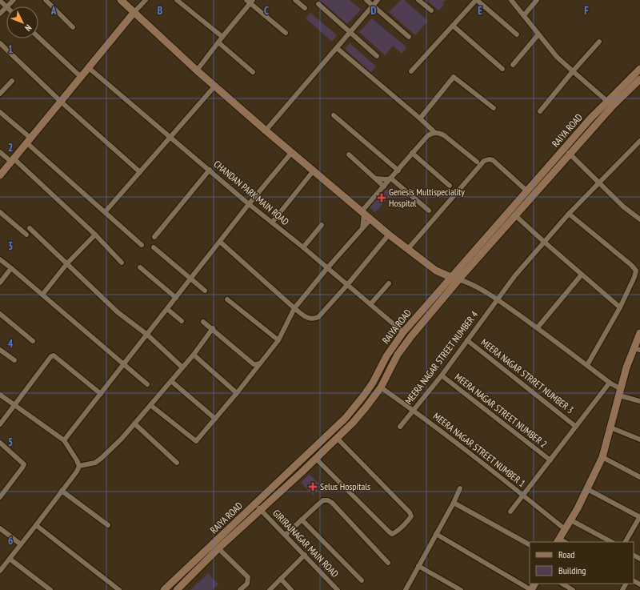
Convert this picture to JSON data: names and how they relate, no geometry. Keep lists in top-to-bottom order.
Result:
{
  "streets": {
    "street": [
      "RAIYA ROAD",
      "CHANDAN PARK MAIN ROAD",
      "MEERA NAGAR STREET NUMBER 4",
      "MEERA NAGAR STRRET NUMBER 3",
      "MEERA NAGAR STREET NUMBER 2",
      "MEERA NAGAR STREET NUMBER 1",
      "GIRIRAJNAGAR MAIN ROAD"
    ]
  },
  "crossings": [
    ["RAIYA ROAD", "CHANDAN PARK MAIN ROAD"],
    ["RAIYA ROAD", "MEERA NAGAR STREET NUMBER 1"],
    ["RAIYA ROAD", "GIRIRAJNAGAR MAIN ROAD"],
    ["MEERA NAGAR STREET NUMBER 4", "MEERA NAGAR STRRET NUMBER 3"],
    ["MEERA NAGAR STREET NUMBER 4", "MEERA NAGAR STREET NUMBER 2"],
    ["MEERA NAGAR STREET NUMBER 4", "MEERA NAGAR STREET NUMBER 1"]
  ],
  "places": {
    "health": ["Genesis Multispeciality Hospital", "Selus Hospitals"]
  },
  "legend": ["Road", "Building"],
  "north": "bottom right",
  "grid": {
    "columns": [
      "A",
      "B",
      "C",
      "D",
      "E",
      "F"
    ],
    "rows": [
      "1",
      "2",
      "3",
      "4",
      "5",
      "6"
    ]
  }
}
